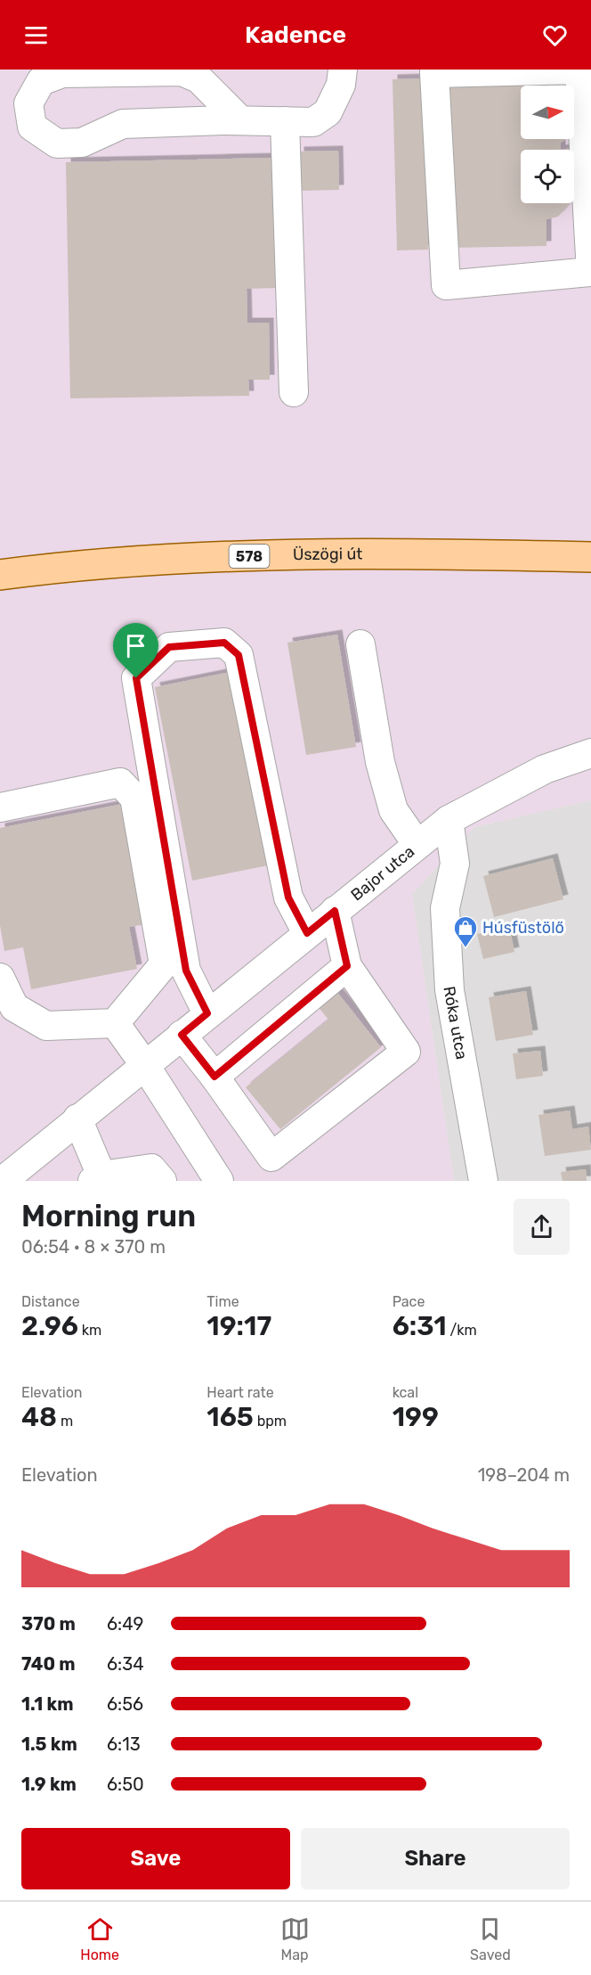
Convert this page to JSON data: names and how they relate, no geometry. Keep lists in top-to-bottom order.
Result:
{
  "streets": {
    "main road": ["578", "Üszögi út"],
    "street": ["Bajor utca", "Róka utca"]
  },
  "crossings": [
    ["Bajor utca", "Róka utca"]
  ],
  "places": {
    "shop": ["Húsfüstölő"]
  },
  "north": "right",
  "page": {
    "header": "Kadence",
    "heading": ["Morning run", "06:54 · 8 × 370 m"],
    "stats": [
      ["Distance", "2.96 km"],
      ["Time", "19:17"],
      ["Pace", "6:31 /km"],
      ["Elevation", "48 m"],
      ["Heart rate", "165 bpm"],
      ["kcal", "199"]
    ],
    "chart": ["Elevation", "198–204 m"],
    "list": [
      {
        "name": "370 m",
        "note": "6:49"
      },
      {
        "name": "740 m",
        "note": "6:34"
      },
      {
        "name": "1.1 km",
        "note": "6:56"
      },
      {
        "name": "1.5 km",
        "note": "6:13"
      },
      {
        "name": "1.9 km",
        "note": "6:50"
      }
    ],
    "buttons": ["Save", "Share"],
    "tabs": ["Home", "Map", "Saved"]
  }
}
